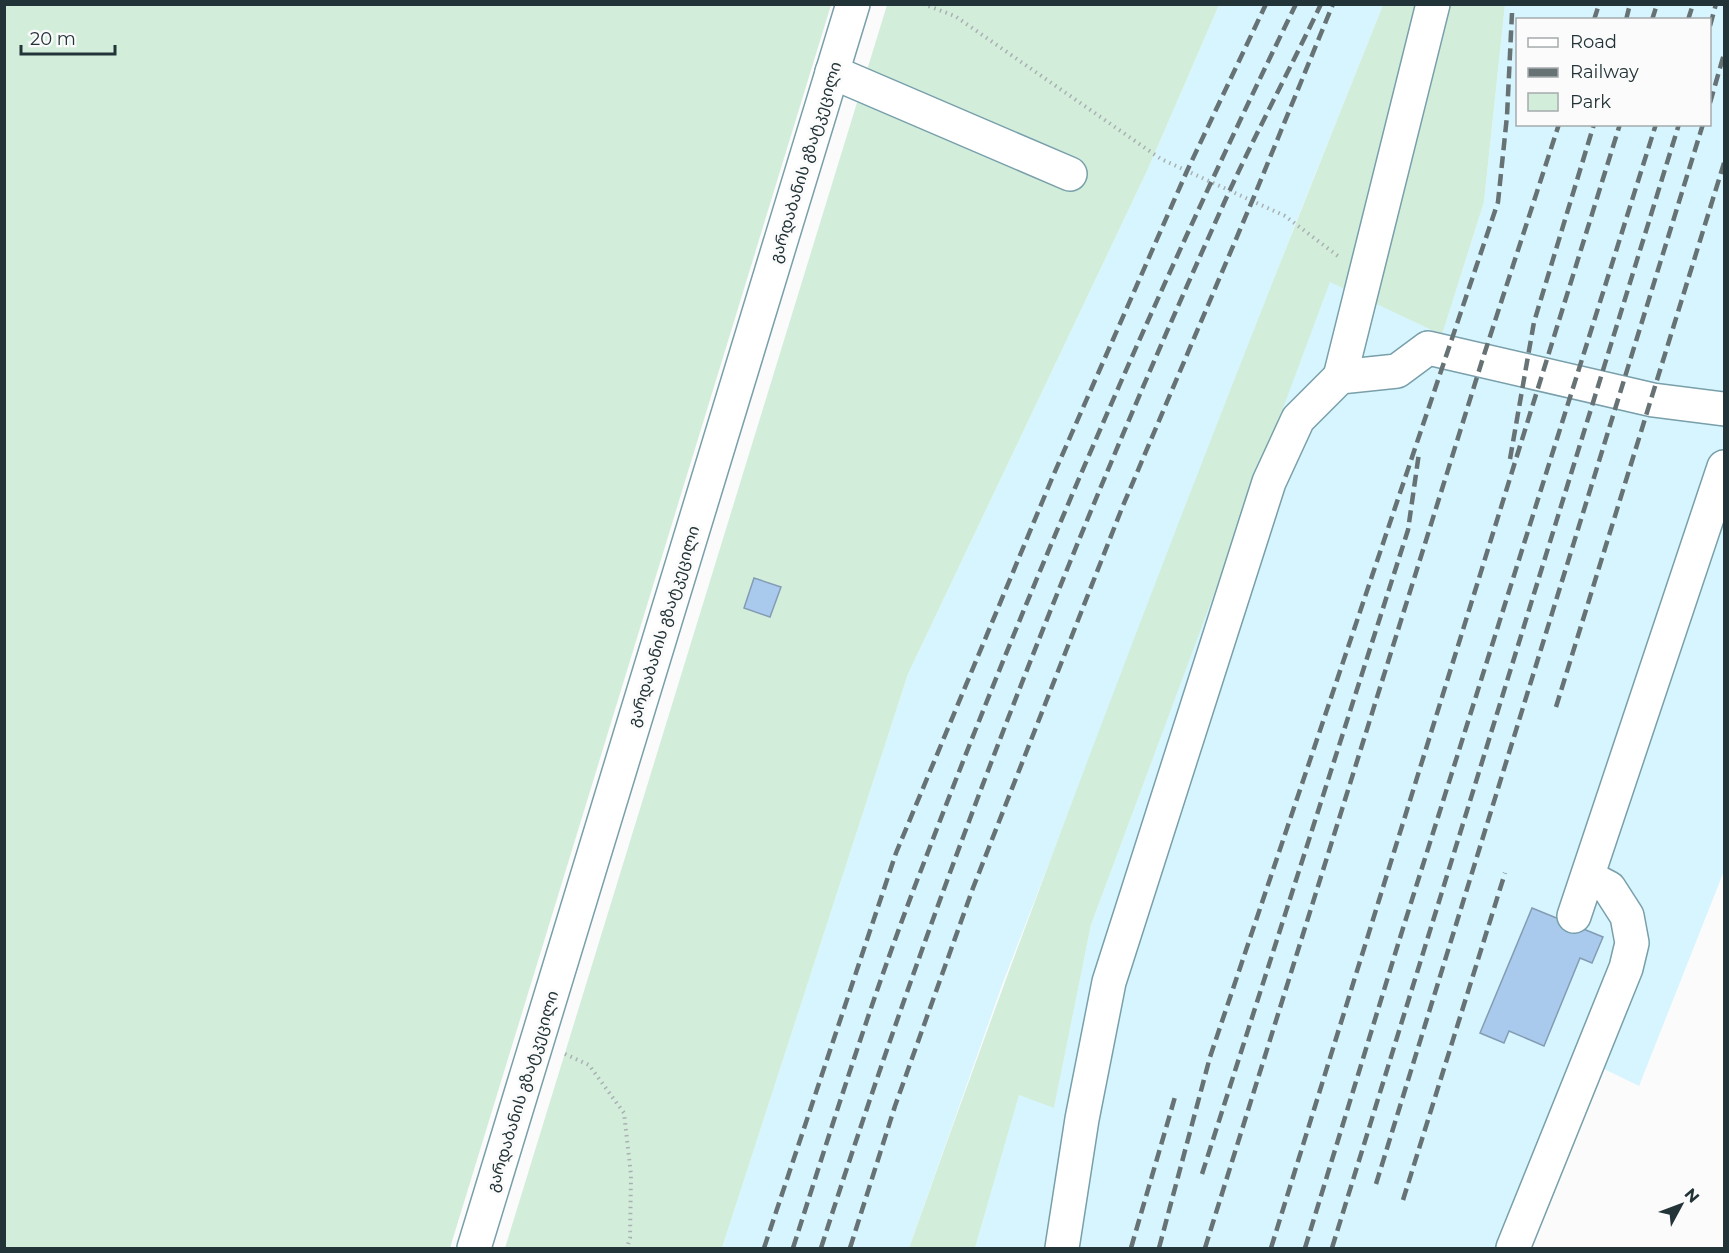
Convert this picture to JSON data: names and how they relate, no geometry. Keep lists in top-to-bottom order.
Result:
{
  "streets": {
    "main road": ["გარდაბანის გზატკეცილი"]
  },
  "legend": ["Road", "Railway", "Park"],
  "scale_bar": "20 m",
  "north": "top right"
}
